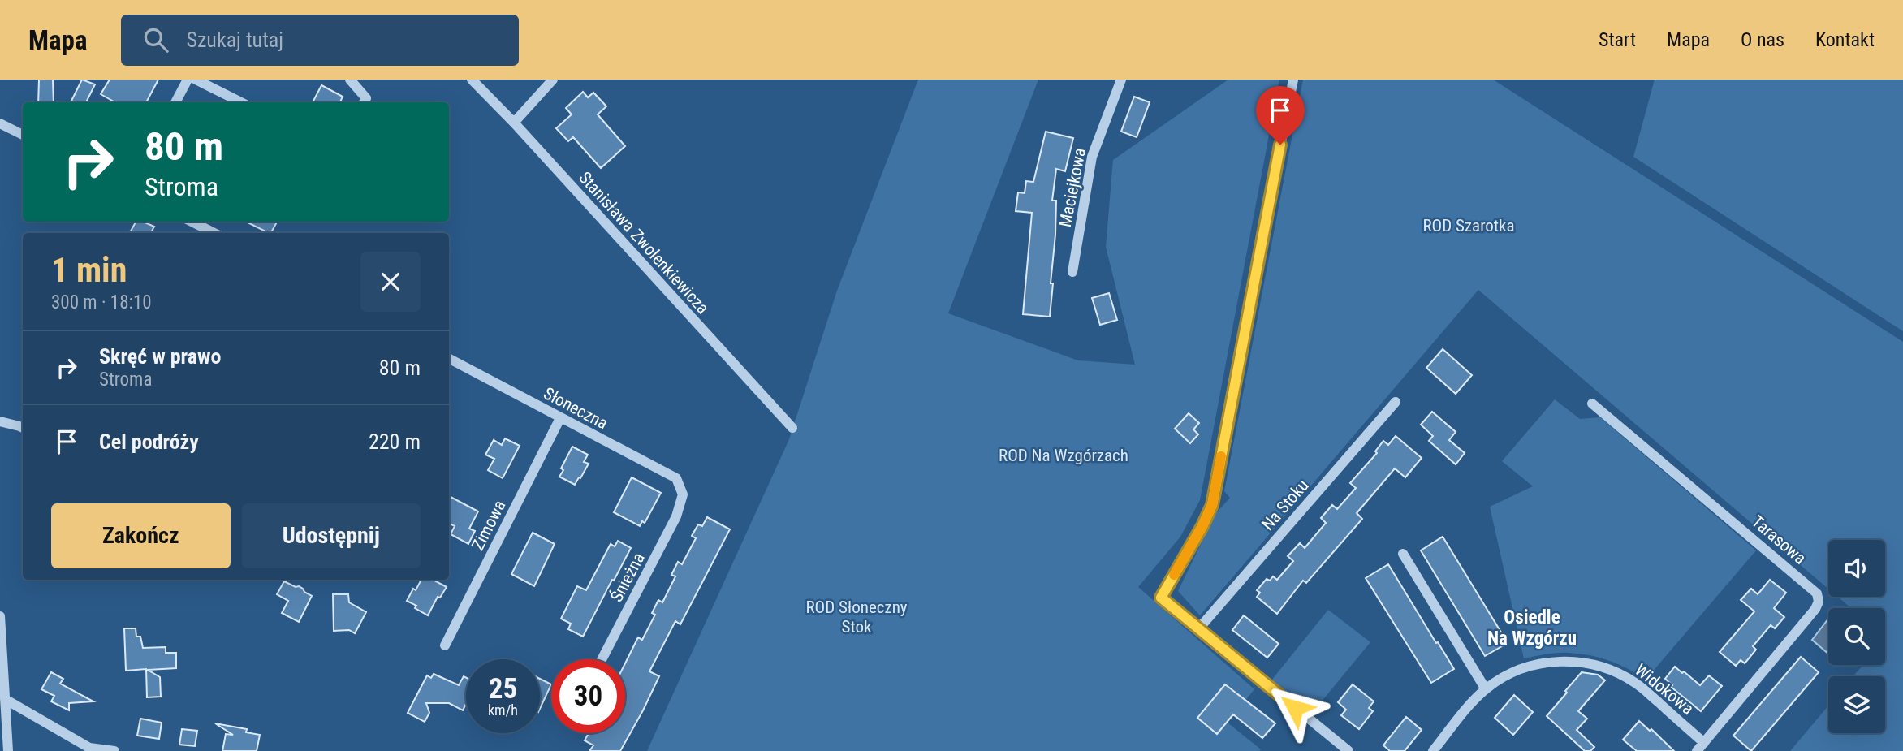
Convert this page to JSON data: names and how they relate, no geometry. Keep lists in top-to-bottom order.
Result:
{
  "streets": {
    "street": [
      "Maciejkowa",
      "Stanisława Zwolenkiewicza",
      "Słoneczna",
      "Na Stoku",
      "Zimowa",
      "Tarasowa",
      "Śnieżna",
      "Widokowa"
    ]
  },
  "crossings": [
    ["Słoneczna", "Zimowa"],
    ["Słoneczna", "Śnieżna"],
    ["Tarasowa", "Widokowa"]
  ],
  "districts": ["Osiedle Na Wzgórzu"],
  "parks": ["ROD Szarotka", "ROD Na Wzgórzach", "ROD Słoneczny Stok"],
  "page": {
    "header": "Mapa",
    "search": "Szukaj tutaj",
    "nav": [
      "Start",
      "Mapa",
      "O nas",
      "Kontakt"
    ],
    "turn": ["80 m", "Stroma"],
    "heading": ["1 min", "300 m · 18:10"],
    "list": [
      {
        "name": "Skręć w prawo",
        "note": "Stroma",
        "value": "80 m"
      },
      {
        "name": "Cel podróży",
        "value": "220 m"
      }
    ],
    "buttons": ["Zakończ", "Udostępnij"],
    "speed": "25 km/h",
    "limit": "30"
  }
}
